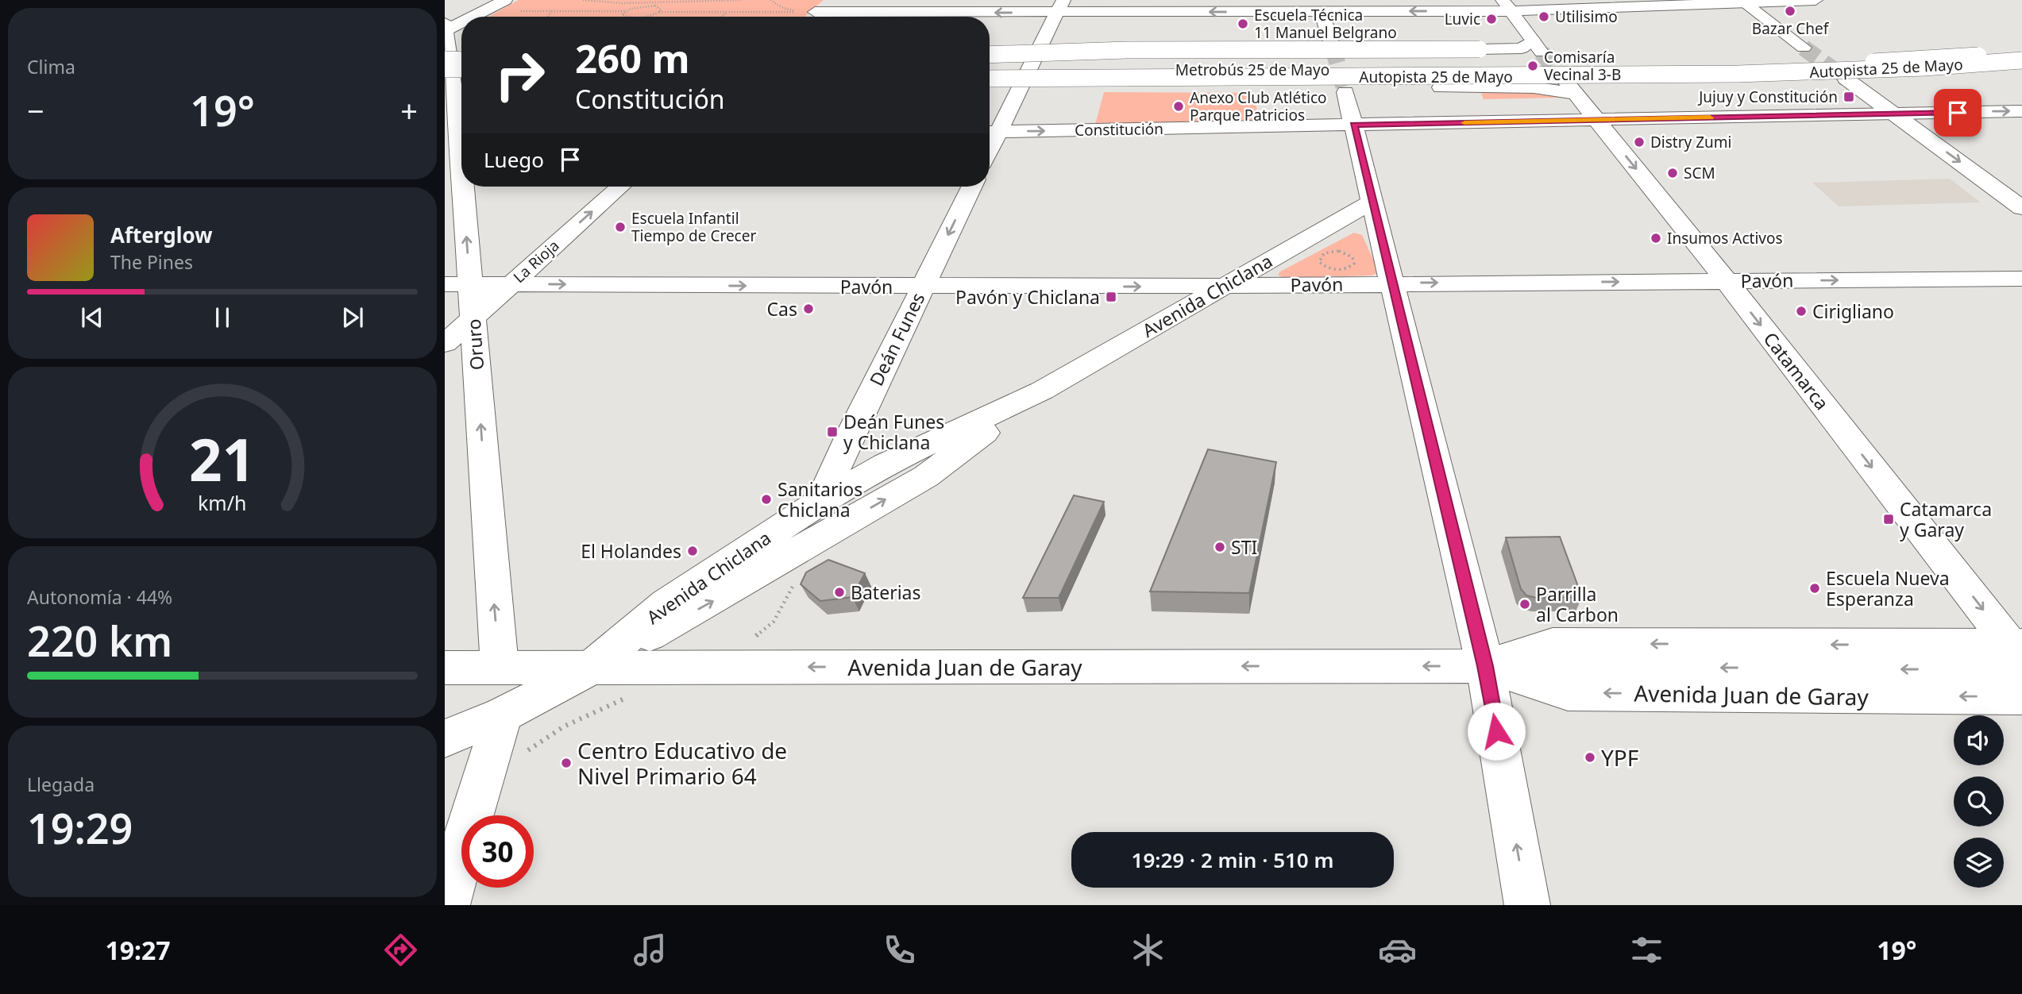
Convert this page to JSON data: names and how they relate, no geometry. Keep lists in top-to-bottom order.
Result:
{
  "streets": {
    "main road": [
      "Autopista 25 de Mayo",
      "Metrobús 25 de Mayo",
      "Constitución",
      "La Rioja",
      "Pavón",
      "Avenida Chiclana",
      "Deán Funes",
      "Oruro",
      "Catamarca",
      "Avenida Juan de Garay"
    ]
  },
  "crossings": [
    ["Constitución", "Catamarca"],
    ["La Rioja", "Pavón"],
    ["La Rioja", "Oruro"],
    ["Pavón", "Avenida Chiclana"],
    ["Pavón", "Deán Funes"],
    ["Pavón", "Oruro"],
    ["Pavón", "Catamarca"],
    ["Avenida Chiclana", "Deán Funes"],
    ["Avenida Chiclana", "Avenida Juan de Garay"],
    ["Oruro", "Avenida Juan de Garay"]
  ],
  "one_way": ["La Rioja", "Pavón", "Oruro"],
  "places": {
    "other": [
      "Bazar Chef",
      "Utilisimo",
      "Luvic",
      "Escuela Técnica 11 Manuel Belgrano",
      "Comisaría Vecinal 3-B",
      "Anexo Club Atlético Parque Patricios",
      "Distry Zumi",
      "SCM",
      "Escuela Infantil Tiempo de Crecer",
      "Insumos Activos",
      "Cas",
      "Cirigliano",
      "Sanitarios Chiclana",
      "STI",
      "El Holandes",
      "Escuela Nueva Esperanza",
      "Baterias",
      "Parrilla al Carbon",
      "YPF",
      "Centro Educativo de Nivel Primario 64"
    ],
    "transit": [
      "Jujuy y Constitución",
      "Pavón y Chiclana",
      "Deán Funes y Chiclana",
      "Catamarca y Garay"
    ]
  },
  "page": {
    "tile": [
      "Clima",
      ["Autonomía · 44%", "220 km"],
      ["Llegada", "19:29"]
    ],
    "turn": ["260 m", "Constitución"],
    "heat": ["−", "19°", "+"],
    "then": "Luego",
    "song": ["Afterglow", "The Pines"],
    "limit": "30",
    "trip": "19:29 · 2 min · 510 m",
    "tabs": ["19:27", "19°"],
    "gauge": ["21", "km/h"]
  }
}
